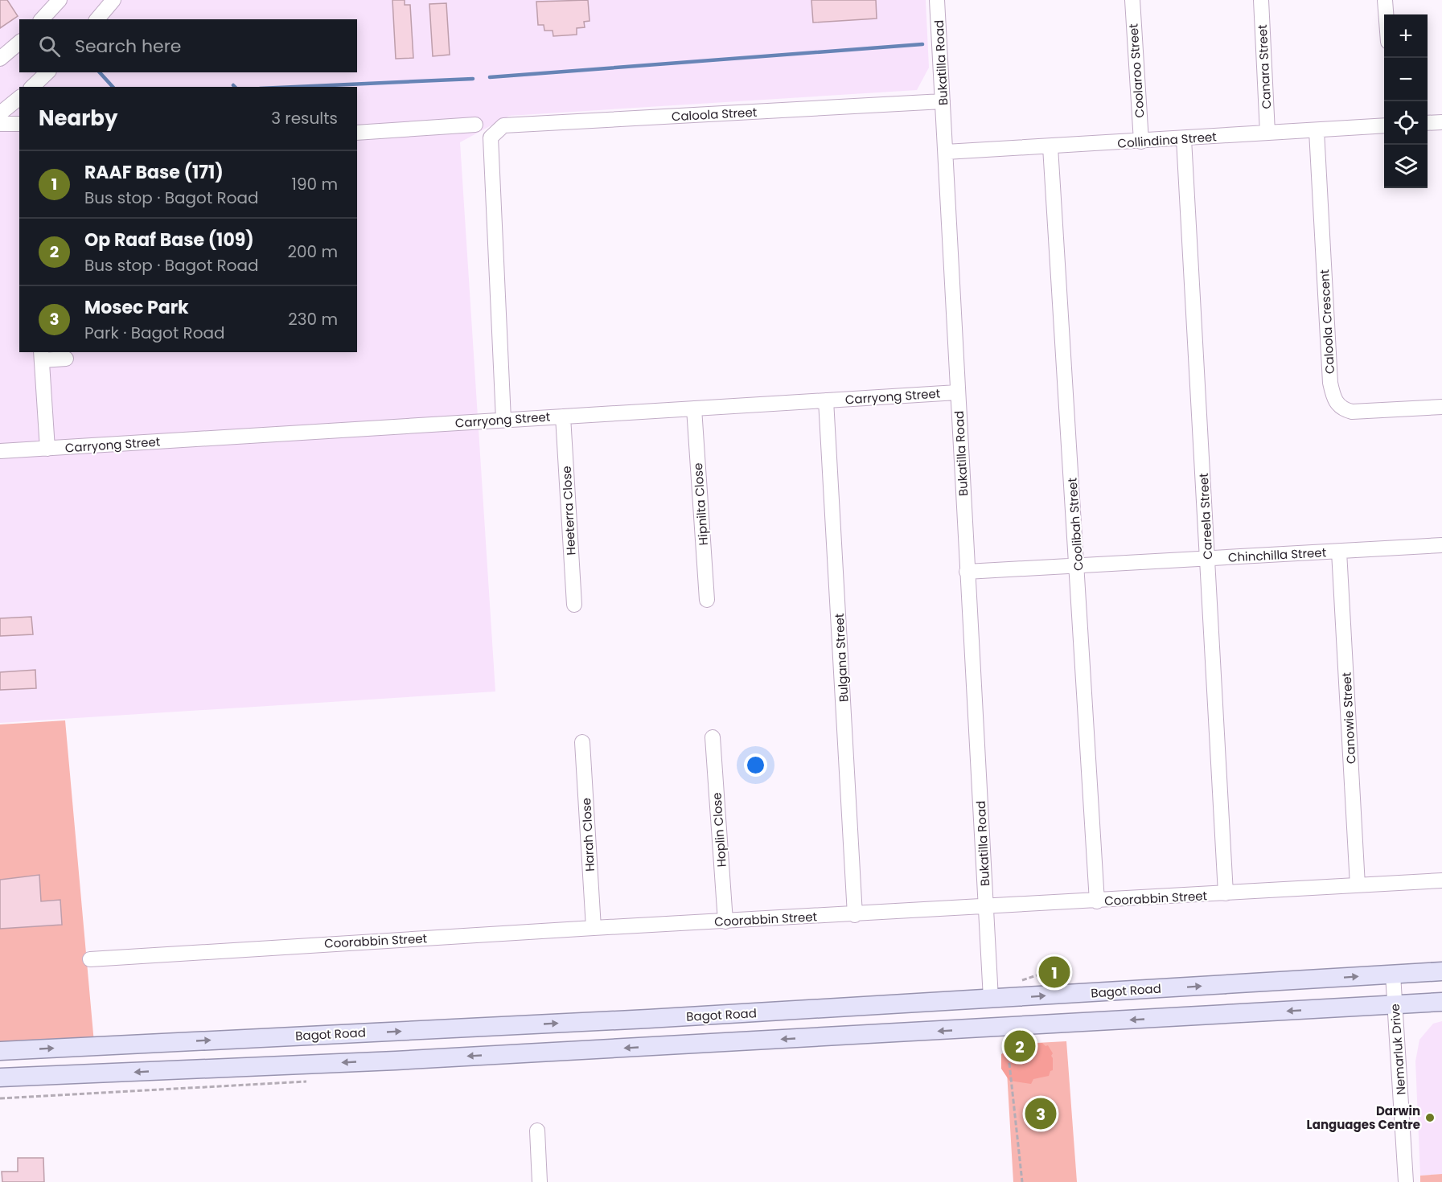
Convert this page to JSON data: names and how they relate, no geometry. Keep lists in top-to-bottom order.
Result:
{
  "streets": {
    "main road": ["Bagot Road"],
    "street": [
      "Bukatilla Road",
      "Canara Street",
      "Coolaroo Street",
      "Caloola Street",
      "Collindina Street",
      "Caloola Crescent",
      "Carryong Street",
      "Hipnilta Close",
      "Heeterra Close",
      "Careela Street",
      "Coolibah Street",
      "Chinchilla Street",
      "Bulgana Street",
      "Canowie Street",
      "Hoplin Close",
      "Harah Close",
      "Coorabbin Street",
      "Nemarluk Drive"
    ]
  },
  "crossings": [
    ["Bukatilla Road", "Caloola Street"],
    ["Bukatilla Road", "Collindina Street"],
    ["Bukatilla Road", "Carryong Street"],
    ["Bukatilla Road", "Chinchilla Street"],
    ["Bukatilla Road", "Coorabbin Street"],
    ["Bukatilla Road", "Bagot Road"],
    ["Canara Street", "Collindina Street"],
    ["Coolaroo Street", "Collindina Street"],
    ["Caloola Street", "Carryong Street"],
    ["Collindina Street", "Caloola Crescent"],
    ["Collindina Street", "Careela Street"],
    ["Collindina Street", "Coolibah Street"],
    ["Carryong Street", "Hipnilta Close"],
    ["Carryong Street", "Heeterra Close"],
    ["Carryong Street", "Bulgana Street"],
    ["Careela Street", "Chinchilla Street"],
    ["Careela Street", "Coorabbin Street"],
    ["Coolibah Street", "Chinchilla Street"],
    ["Coolibah Street", "Coorabbin Street"],
    ["Chinchilla Street", "Canowie Street"],
    ["Bulgana Street", "Coorabbin Street"],
    ["Canowie Street", "Coorabbin Street"],
    ["Hoplin Close", "Coorabbin Street"],
    ["Harah Close", "Coorabbin Street"],
    ["Bagot Road", "Nemarluk Drive"]
  ],
  "places": ["Darwin Languages Centre"],
  "page": {
    "map_buttons": ["+", "−"],
    "search": "Search here",
    "heading": ["Nearby", "3 results"],
    "list": [
      {
        "mark": "1",
        "name": "RAAF Base (171)",
        "note": "Bus stop · Bagot Road",
        "value": "190 m"
      },
      {
        "mark": "2",
        "name": "Op Raaf Base (109)",
        "note": "Bus stop · Bagot Road",
        "value": "200 m"
      },
      {
        "mark": "3",
        "name": "Mosec Park",
        "note": "Park · Bagot Road",
        "value": "230 m"
      }
    ],
    "pins": ["1", "2", "3"]
  }
}
